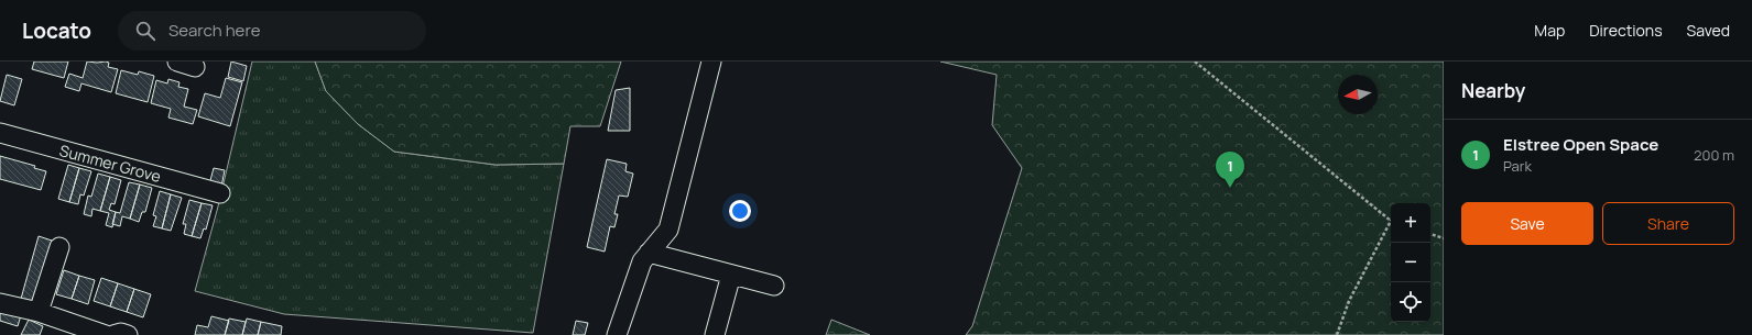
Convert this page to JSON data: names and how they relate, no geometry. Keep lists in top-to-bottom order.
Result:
{
  "streets": {
    "street": ["Summer Grove"]
  },
  "north": "left",
  "page": {
    "header": "Locato",
    "search": "Search here",
    "nav": ["Map", "Directions", "Saved"],
    "heading": "Nearby",
    "list": [
      {
        "mark": "1",
        "name": "Elstree Open Space",
        "note": "Park",
        "value": "200 m"
      }
    ],
    "pins": "1",
    "buttons": ["Save", "Share"],
    "map_buttons": ["+", "−"]
  }
}
